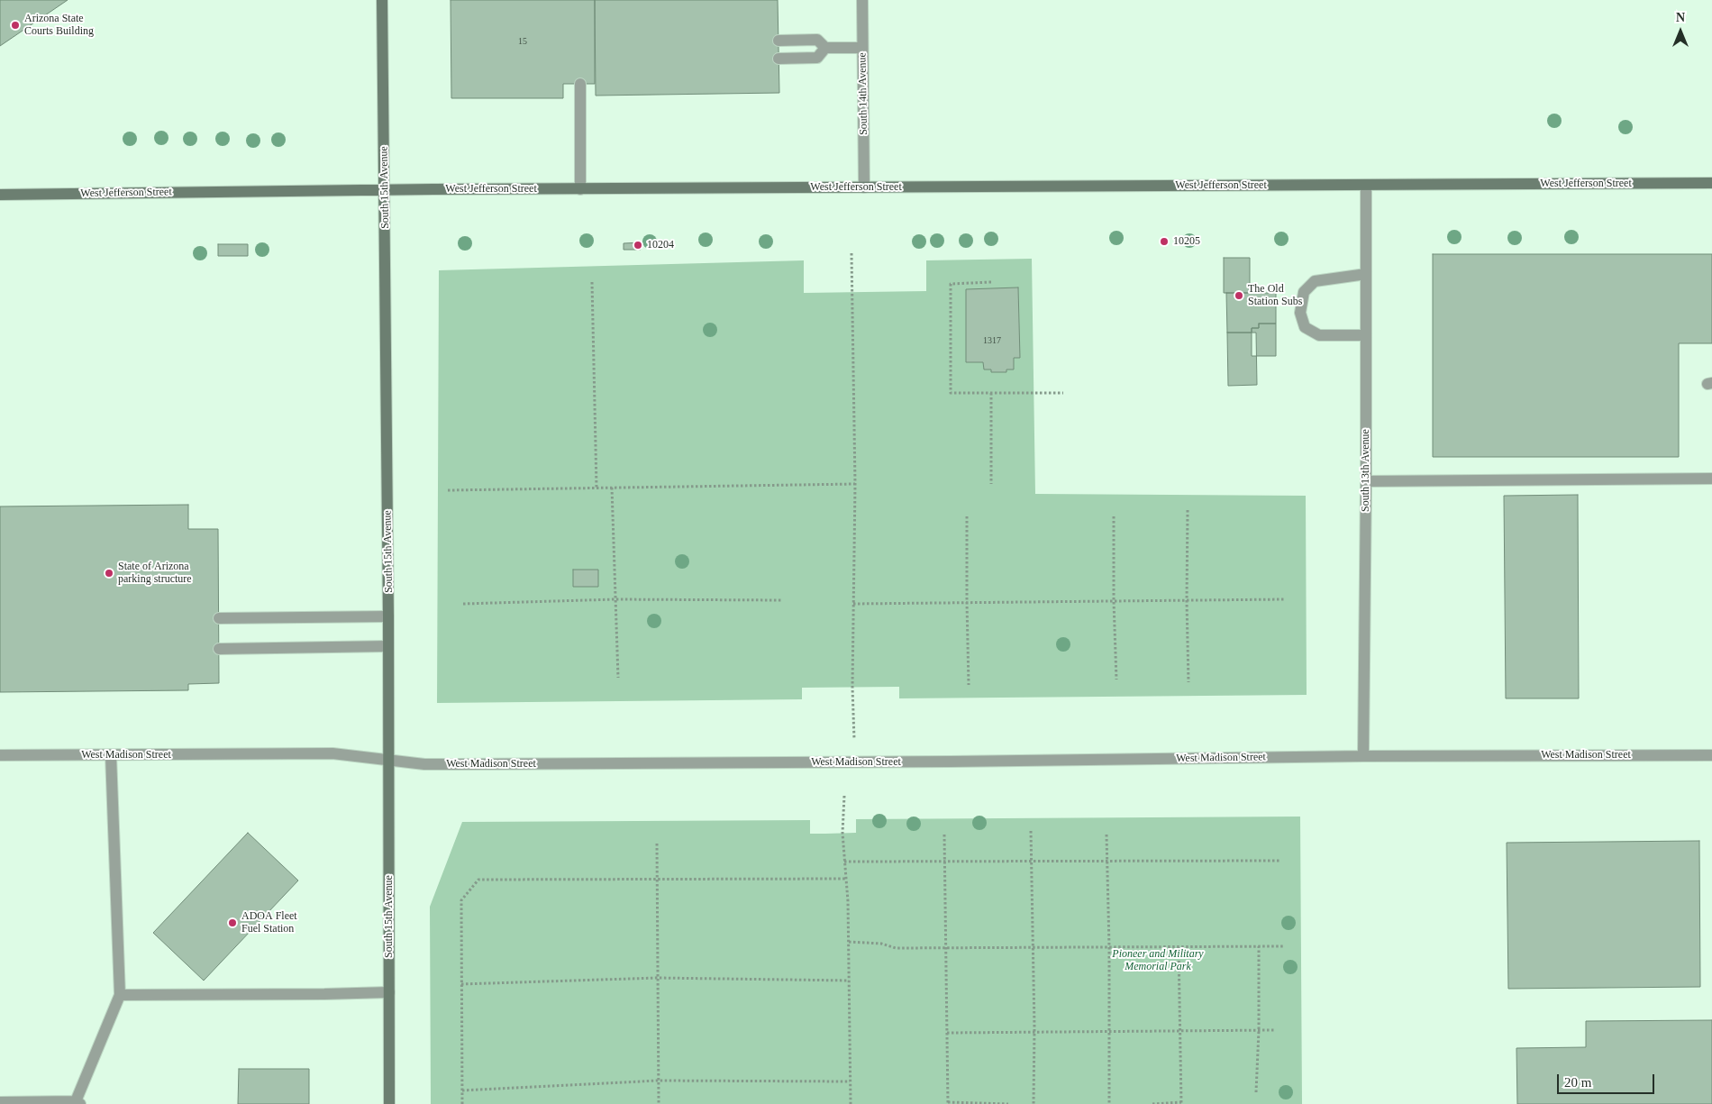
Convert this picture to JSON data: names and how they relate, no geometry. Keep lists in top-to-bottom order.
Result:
{
  "streets": {
    "main road": ["West Jefferson Street", "South 15th Avenue"],
    "street": ["South 14th Avenue", "South 13th Avenue", "West Madison Street"]
  },
  "crossings": [
    ["South 14th Avenue", "West Jefferson Street"],
    ["West Jefferson Street", "South 15th Avenue"],
    ["West Jefferson Street", "South 13th Avenue"],
    ["South 15th Avenue", "West Madison Street"],
    ["South 13th Avenue", "West Madison Street"]
  ],
  "parks": ["Pioneer and Military Memorial Park"],
  "places": [
    "Arizona State Courts Building",
    "10205",
    "10204",
    "The Old Station Subs",
    "State of Arizona parking structure",
    "ADOA Fleet Fuel Station"
  ],
  "house_numbers": ["15", "1317"],
  "scale_bar": "20 m",
  "north": "top"
}
